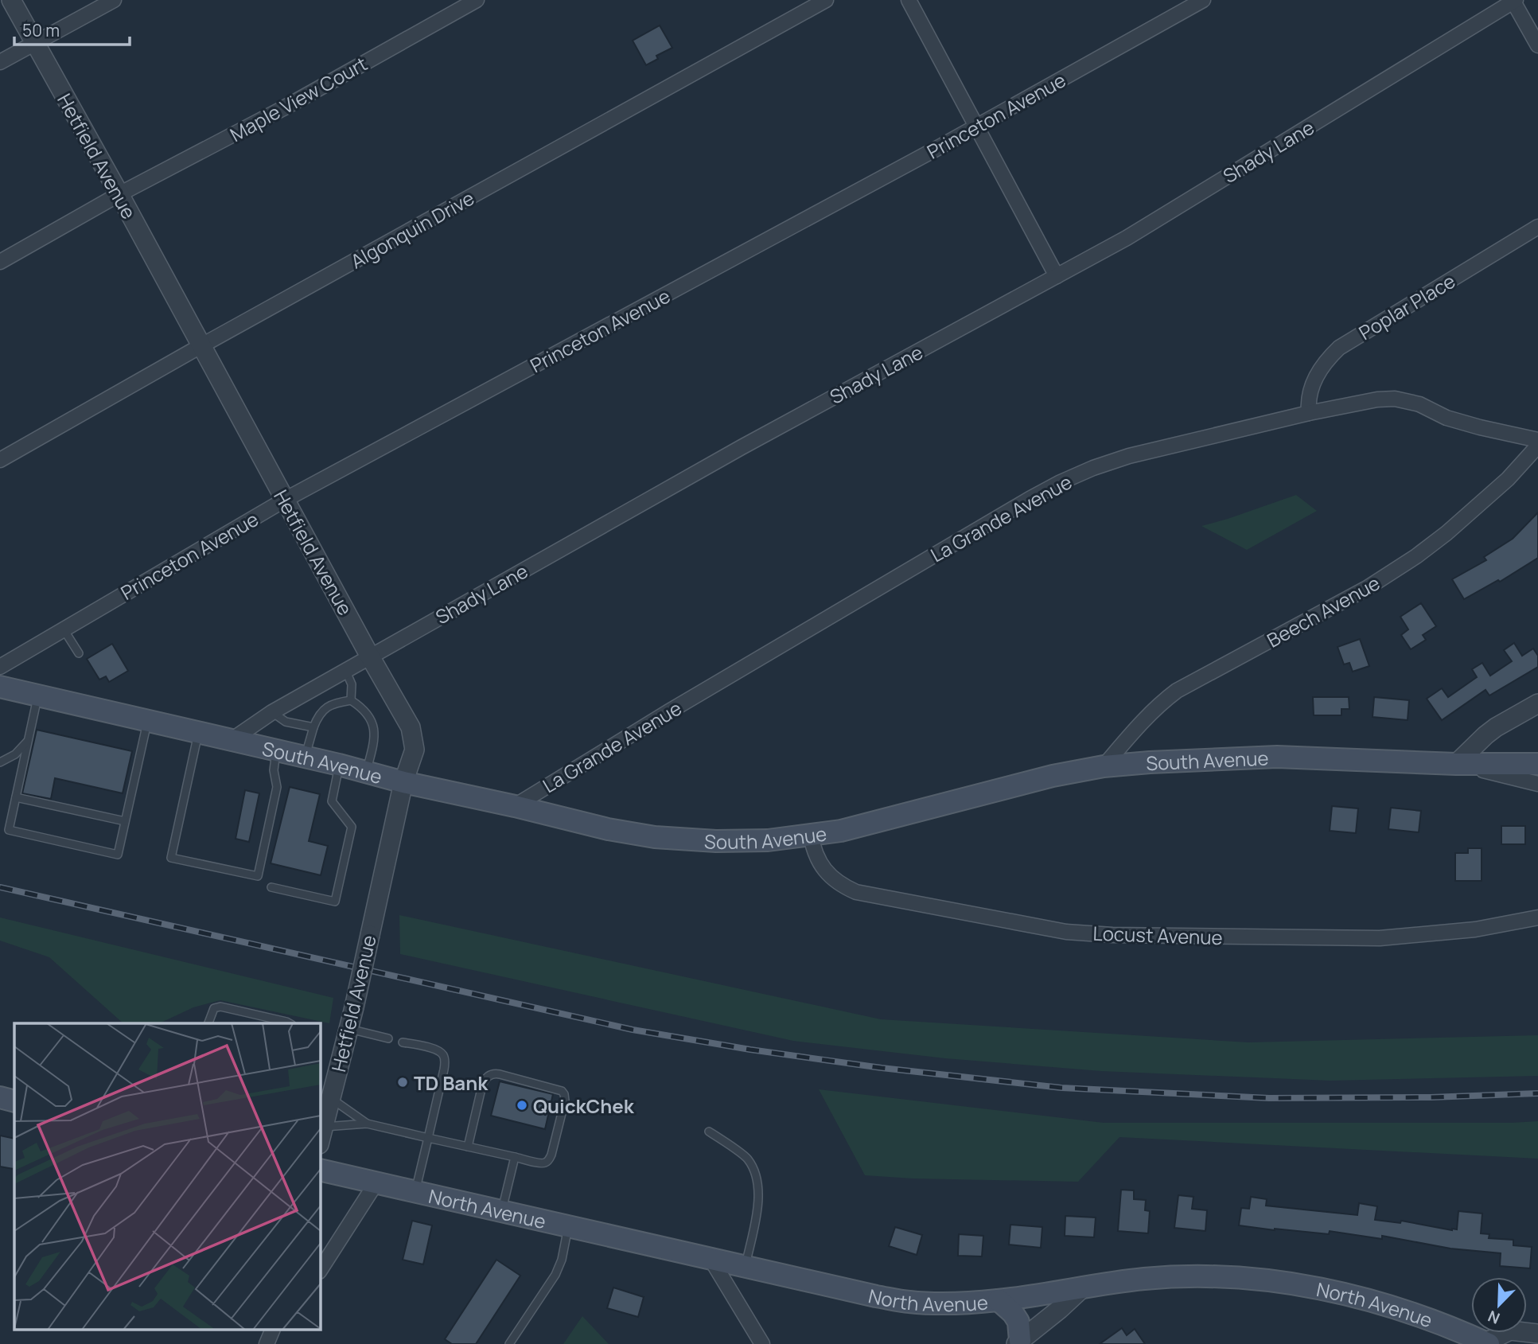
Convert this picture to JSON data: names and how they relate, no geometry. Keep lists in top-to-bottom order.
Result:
{
  "streets": {
    "main road": ["South Avenue", "North Avenue"],
    "street": [
      "Maple View Court",
      "Princeton Avenue",
      "Shady Lane",
      "Hetfield Avenue",
      "Algonquin Drive",
      "Poplar Place",
      "La Grande Avenue",
      "Beech Avenue",
      "Locust Avenue"
    ]
  },
  "crossings": [
    ["Maple View Court", "Hetfield Avenue"],
    ["Princeton Avenue", "Hetfield Avenue"],
    ["Shady Lane", "Hetfield Avenue"],
    ["Shady Lane", "South Avenue"],
    ["Hetfield Avenue", "Algonquin Drive"],
    ["Hetfield Avenue", "South Avenue"],
    ["Poplar Place", "La Grande Avenue"],
    ["La Grande Avenue", "South Avenue"],
    ["Beech Avenue", "South Avenue"],
    ["South Avenue", "Locust Avenue"]
  ],
  "places": ["TD Bank", "QuickChek"],
  "scale_bar": "50 m",
  "north": "bottom left"
}
